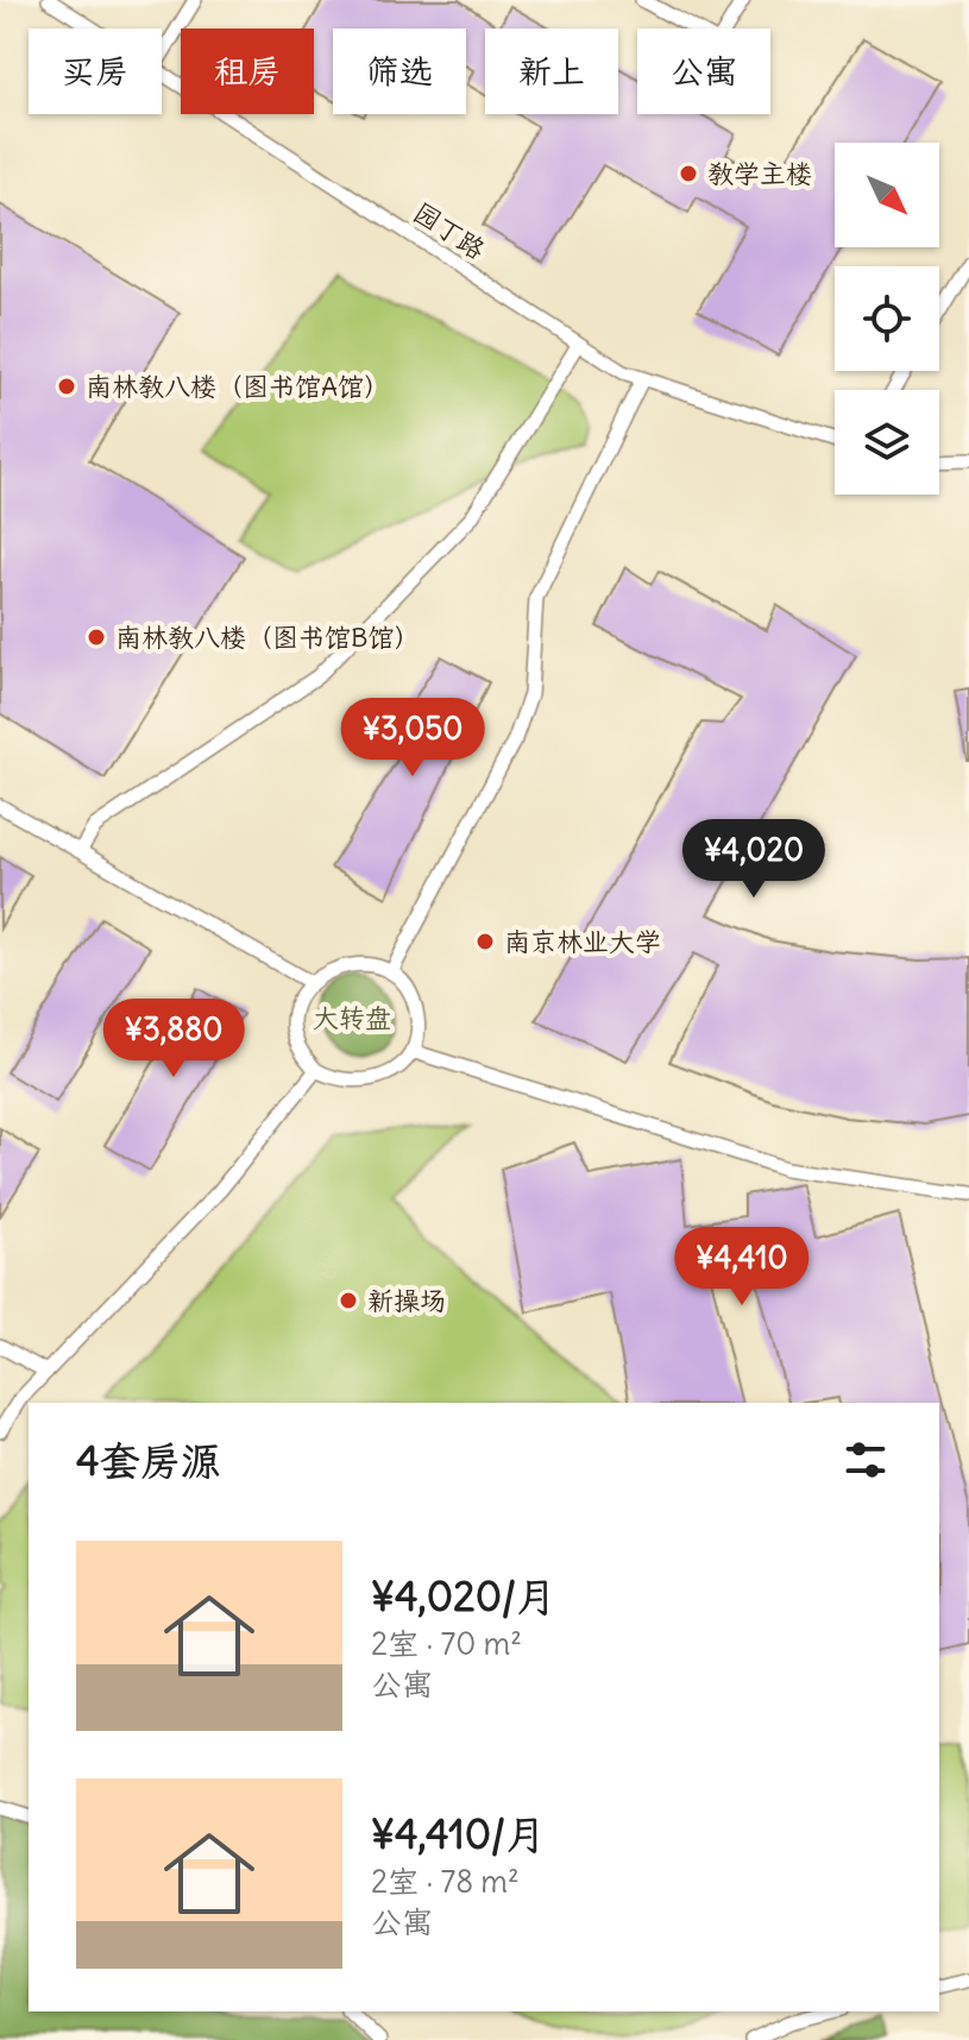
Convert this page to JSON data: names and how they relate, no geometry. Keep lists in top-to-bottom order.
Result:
{
  "streets": {
    "lane": ["园丁路"]
  },
  "parks": ["大转盘"],
  "places": [
    "教学主楼",
    "南林教八楼（图书馆A馆）",
    "南林教八楼（图书馆B馆）",
    "南京林业大学",
    "新操场"
  ],
  "north": "bottom right",
  "page": {
    "chip": [
      "买房",
      "租房",
      "筛选",
      "新上",
      "公寓"
    ],
    "price": [
      "¥3,050",
      "¥4,020",
      "¥3,880",
      "¥4,410"
    ],
    "heading": "4套房源",
    "list": [
      {
        "name": "¥4,020/月",
        "note": "2室 · 70 m² · 公寓"
      },
      {
        "name": "¥4,410/月",
        "note": "2室 · 78 m² · 公寓"
      }
    ]
  }
}
